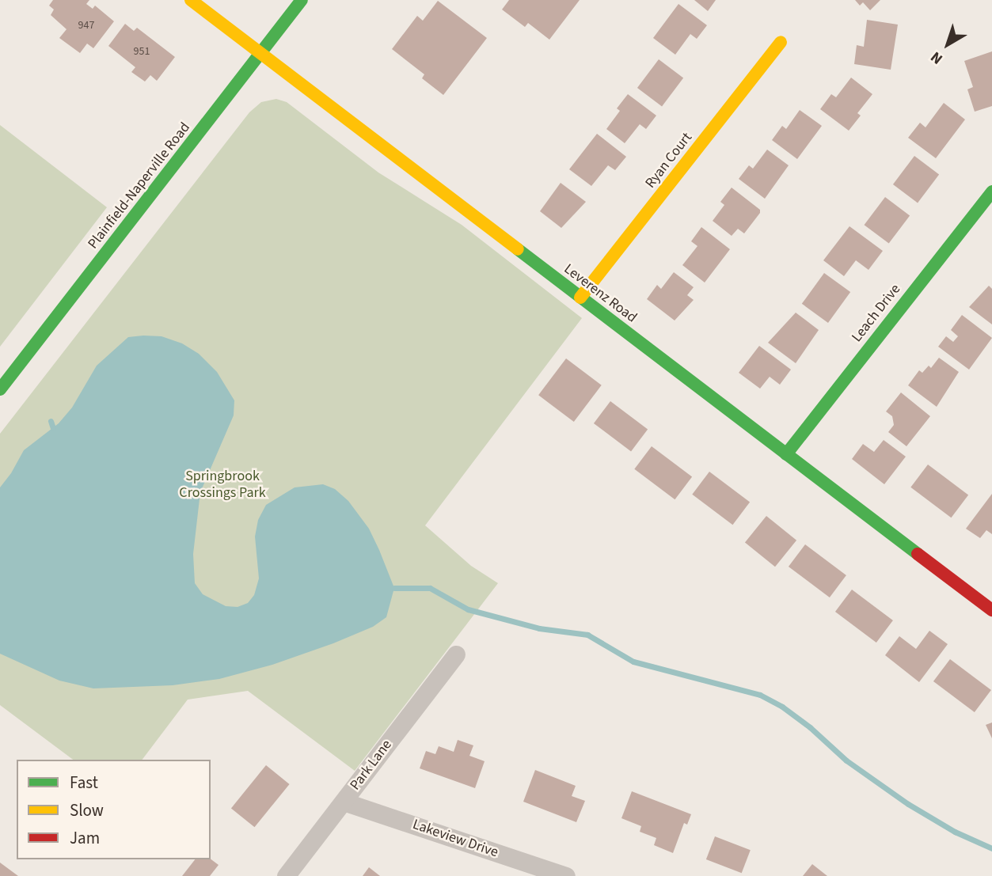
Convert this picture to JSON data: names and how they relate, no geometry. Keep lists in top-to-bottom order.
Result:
{
  "streets": {
    "street": [
      "Ryan Court",
      "Plainfield-Naperville Road",
      "Leverenz Road",
      "Leach Drive",
      "Park Lane",
      "Lakeview Drive"
    ]
  },
  "crossings": [
    ["Ryan Court", "Leverenz Road"],
    ["Plainfield-Naperville Road", "Leverenz Road"],
    ["Leverenz Road", "Leach Drive"],
    ["Park Lane", "Lakeview Drive"]
  ],
  "parks": ["Springbrook Crossings Park"],
  "house_numbers": ["947", "951"],
  "legend": ["Fast", "Slow", "Jam"],
  "north": "bottom left"
}
